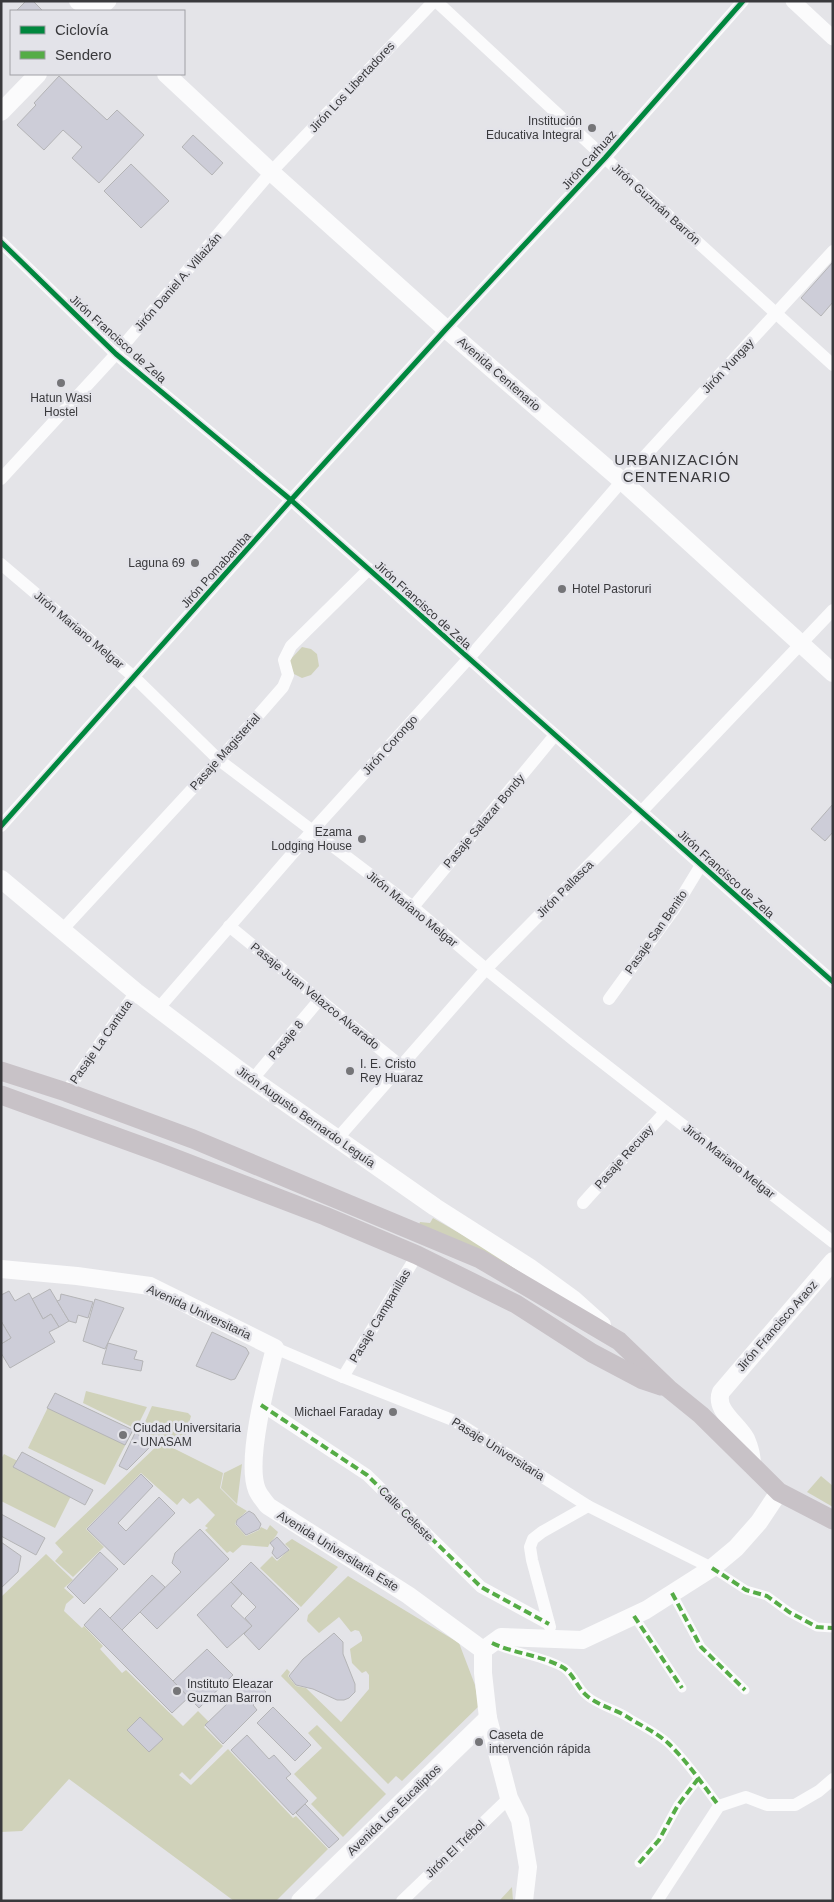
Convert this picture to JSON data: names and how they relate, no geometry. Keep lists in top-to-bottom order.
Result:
{
  "streets": {
    "main road": [
      "Avenida Centenario",
      "Jirón Augusto Bernardo Leguía",
      "Avenida Universitaria",
      "Jirón Francisco Araoz",
      "Avenida Universitaria Este",
      "Avenida Los Eucaliptos"
    ],
    "street": [
      "Jirón Los Libertadores",
      "Jirón Carhuaz",
      "Jirón Guzmán Barrón",
      "Jirón Daniel A. Villaizán",
      "Jirón Francisco de Zela",
      "Jirón Yungay",
      "Jirón Pomabamba",
      "Jirón Mariano Melgar",
      "Jirón Corongo",
      "Pasaje Magisterial",
      "Pasaje Salazar Bondy",
      "Jirón Pallasca",
      "Pasaje San Benito",
      "Pasaje Juan Velazco Alvarado",
      "Pasaje 8",
      "Pasaje La Cantuta",
      "Pasaje Recuay",
      "Pasaje Campanillas",
      "Pasaje Universitaria",
      "Calle Celeste",
      "Jirón El Trébol"
    ]
  },
  "crossings": [
    ["Jirón Los Libertadores", "Jirón Guzmán Barrón"],
    ["Jirón Los Libertadores", "Jirón Daniel A. Villaizán"],
    ["Jirón Los Libertadores", "Avenida Centenario"],
    ["Jirón Carhuaz", "Jirón Guzmán Barrón"],
    ["Jirón Carhuaz", "Avenida Centenario"],
    ["Jirón Carhuaz", "Jirón Pomabamba"],
    ["Jirón Guzmán Barrón", "Jirón Yungay"],
    ["Jirón Daniel A. Villaizán", "Jirón Francisco de Zela"],
    ["Jirón Daniel A. Villaizán", "Avenida Centenario"],
    ["Jirón Francisco de Zela", "Jirón Pomabamba"],
    ["Jirón Francisco de Zela", "Jirón Corongo"],
    ["Jirón Francisco de Zela", "Pasaje Magisterial"],
    ["Jirón Francisco de Zela", "Pasaje Salazar Bondy"],
    ["Jirón Francisco de Zela", "Jirón Pallasca"],
    ["Jirón Francisco de Zela", "Pasaje San Benito"],
    ["Jirón Yungay", "Avenida Centenario"],
    ["Jirón Yungay", "Jirón Corongo"],
    ["Avenida Centenario", "Jirón Pomabamba"],
    ["Avenida Centenario", "Jirón Corongo"],
    ["Avenida Centenario", "Jirón Pallasca"],
    ["Jirón Pomabamba", "Jirón Mariano Melgar"],
    ["Jirón Mariano Melgar", "Jirón Corongo"],
    ["Jirón Mariano Melgar", "Pasaje Magisterial"],
    ["Jirón Mariano Melgar", "Pasaje Salazar Bondy"],
    ["Jirón Mariano Melgar", "Jirón Pallasca"],
    ["Jirón Mariano Melgar", "Pasaje Recuay"],
    ["Jirón Corongo", "Pasaje Juan Velazco Alvarado"],
    ["Jirón Corongo", "Jirón Augusto Bernardo Leguía"],
    ["Pasaje Magisterial", "Jirón Augusto Bernardo Leguía"],
    ["Jirón Pallasca", "Pasaje Juan Velazco Alvarado"],
    ["Jirón Pallasca", "Jirón Augusto Bernardo Leguía"],
    ["Pasaje Juan Velazco Alvarado", "Pasaje 8"],
    ["Pasaje 8", "Jirón Augusto Bernardo Leguía"],
    ["Pasaje La Cantuta", "Jirón Augusto Bernardo Leguía"],
    ["Avenida Universitaria", "Pasaje Universitaria"],
    ["Avenida Universitaria", "Avenida Universitaria Este"],
    ["Pasaje Campanillas", "Pasaje Universitaria"],
    ["Pasaje Universitaria", "Avenida Universitaria Este"],
    ["Calle Celeste", "Avenida Universitaria Este"]
  ],
  "districts": ["URBANIZACIÓN CENTENARIO"],
  "places": [
    "Institución Educativa Integral",
    "Hatun Wasi Hostel",
    "Laguna 69",
    "Hotel Pastoruri",
    "Ezama Lodging House",
    "I. E. Cristo Rey Huaraz",
    "Michael Faraday",
    "Ciudad Universitaria - UNASAM",
    "Instituto Eleazar Guzman Barron",
    "Caseta de intervención rápida"
  ],
  "legend": ["Ciclovía", "Sendero"]
}
